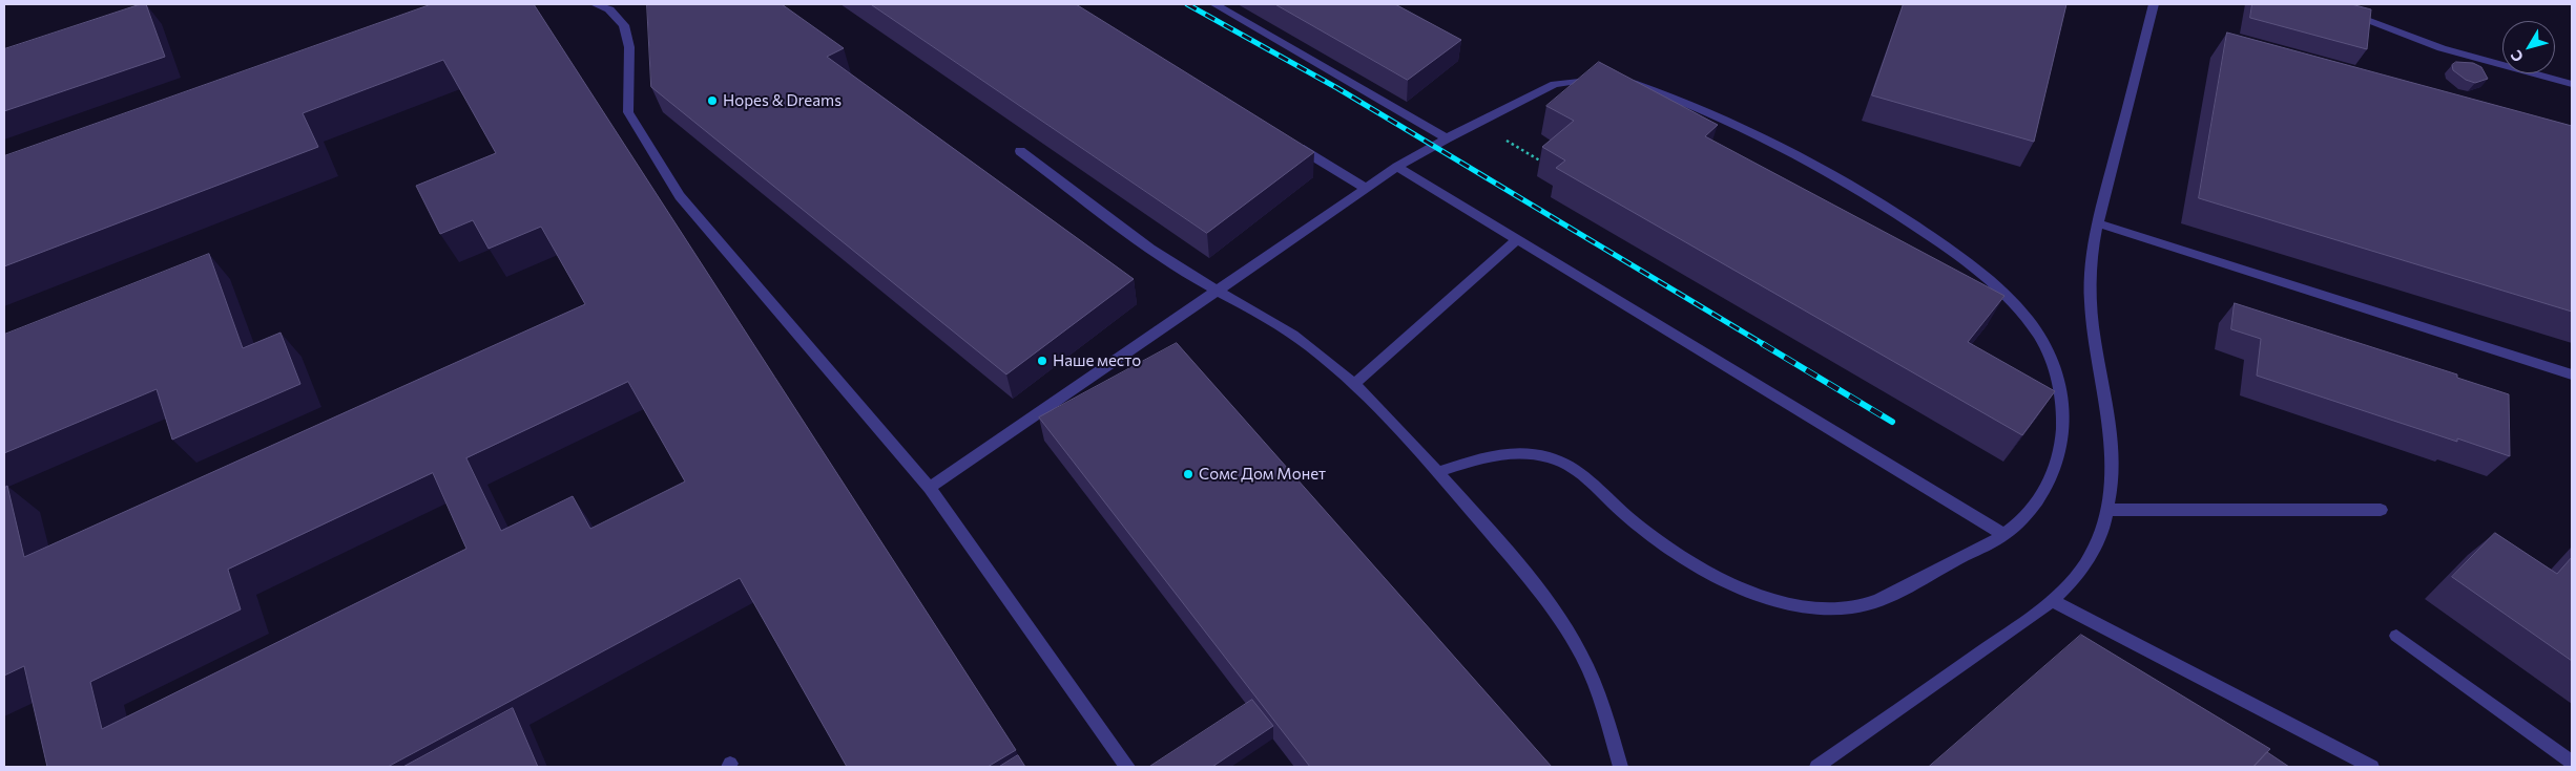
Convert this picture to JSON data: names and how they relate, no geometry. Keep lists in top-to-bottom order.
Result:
{
  "places": ["Hopes & Dreams", "Наше место", "Сомс Дом Монет"],
  "north": "bottom left"
}
